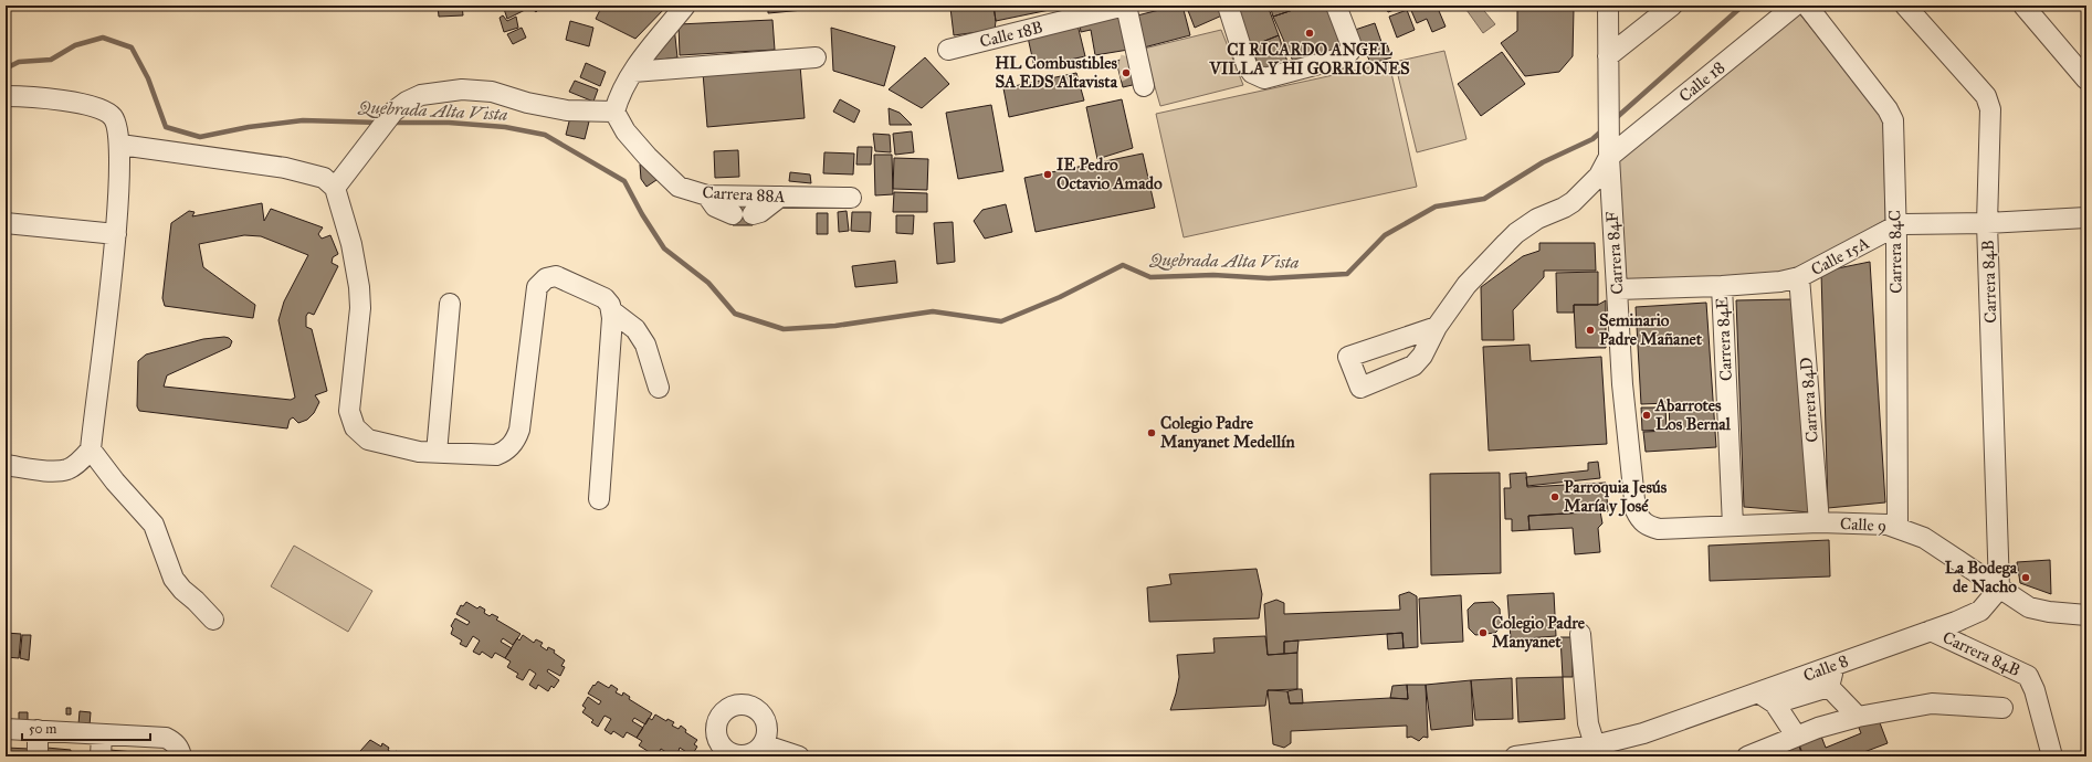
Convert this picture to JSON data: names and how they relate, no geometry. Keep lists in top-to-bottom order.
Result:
{
  "streets": {
    "street": [
      "Calle 18B",
      "Calle 18",
      "Carrera 88A",
      "Carrera 84C",
      "Carrera 84F",
      "Calle 15A",
      "Carrera 84B",
      "Carrera 84E",
      "Carrera 84D",
      "Calle 9",
      "Calle 8"
    ]
  },
  "crossings": [
    ["Calle 18", "Carrera 84F"],
    ["Carrera 84C", "Calle 15A"],
    ["Carrera 84C", "Calle 9"],
    ["Carrera 84F", "Calle 15A"],
    ["Carrera 84F", "Calle 9"],
    ["Calle 15A", "Carrera 84B"],
    ["Calle 15A", "Carrera 84E"],
    ["Calle 15A", "Carrera 84D"],
    ["Carrera 84B", "Calle 9"],
    ["Carrera 84B", "Calle 8"],
    ["Carrera 84E", "Calle 9"],
    ["Carrera 84D", "Calle 9"],
    ["Calle 9", "Calle 8"]
  ],
  "water": ["Quebrada Alta Vista"],
  "places": [
    "CI RICARDO ANGEL VILLA Y HI GORRIONES",
    "HL Combustibles SA EDS Altavista",
    "IE Pedro Octavio Amado",
    "Seminario Padre Mañanet",
    "Abarrotes Los Bernal",
    "Colegio Padre Manyanet Medellín",
    "Parroquia Jesús María y José",
    "La Bodega de Nacho",
    "Colegio Padre Manyanet"
  ],
  "scale_bar": "50 m"
}
